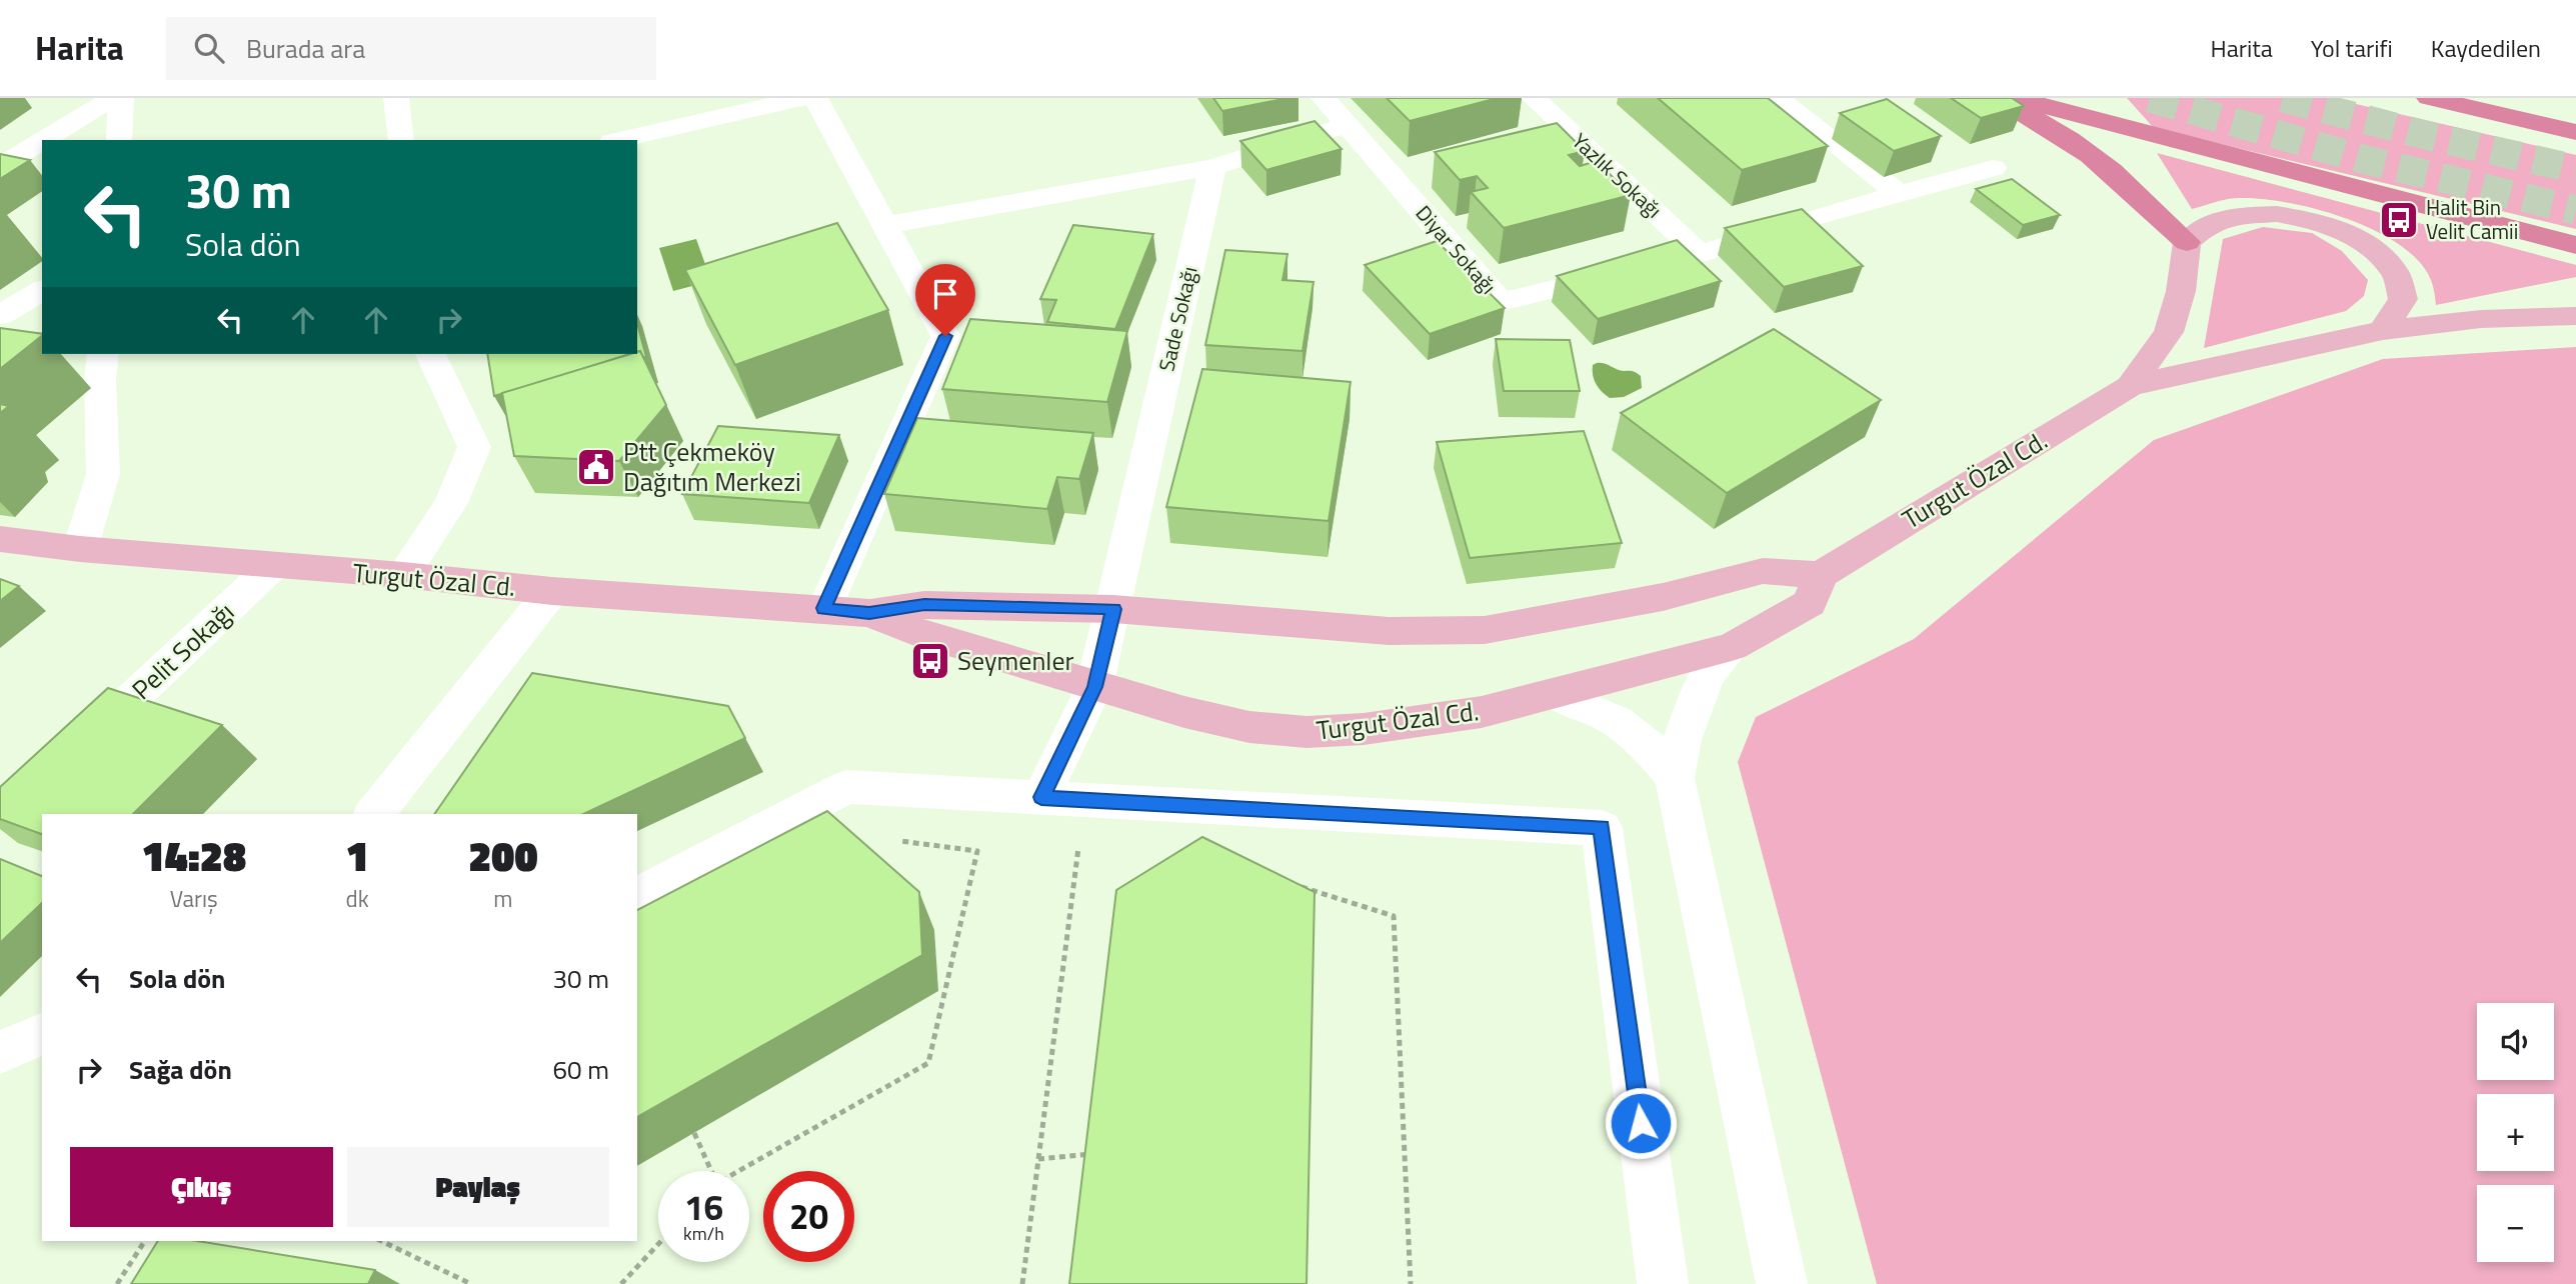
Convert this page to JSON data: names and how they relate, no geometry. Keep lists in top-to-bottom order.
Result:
{
  "streets": {
    "main road": ["Turgut Özal Cd."],
    "street": [
      "Yazlık Sokağı",
      "Diyar Sokağı",
      "Sade Sokağı",
      "Pelit Sokağı"
    ]
  },
  "crossings": [
    ["Yazlık Sokağı", "Diyar Sokağı"],
    ["Sade Sokağı", "Turgut Özal Cd."],
    ["Turgut Özal Cd.", "Pelit Sokağı"]
  ],
  "places": {
    "bus stop": ["Halit Bin Velit Camii", "Seymenler"],
    "public building": ["Ptt Çekmeköy Dağıtım Merkezi"]
  },
  "page": {
    "header": "Harita",
    "search": "Burada ara",
    "nav": ["Harita", "Yol tarifi", "Kaydedilen"],
    "turn": ["30 m", "Sola dön"],
    "eta": [
      "14:28",
      "Varış",
      "1",
      "dk",
      "200",
      "m"
    ],
    "list": [
      {
        "name": "Sola dön",
        "value": "30 m"
      },
      {
        "name": "Sağa dön",
        "value": "60 m"
      }
    ],
    "map_buttons": ["+", "−"],
    "buttons": ["Çıkış", "Paylaş"],
    "speed": "16 km/h",
    "limit": "20"
  }
}
